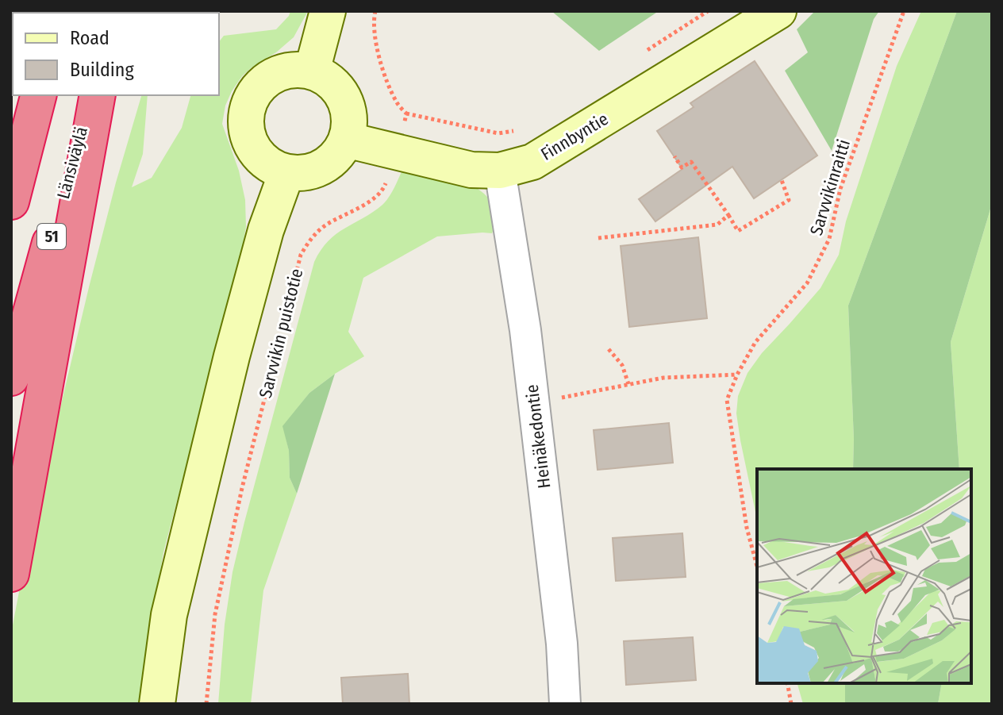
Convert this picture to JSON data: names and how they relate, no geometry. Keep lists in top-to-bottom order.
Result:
{
  "streets": {
    "highway": ["Länsiväylä", "51"],
    "main road": ["Finnbyntie"],
    "street": ["Heinäkedontie"],
    "path": ["Sarvvikinraitti", "Sarvvikin puistotie"]
  },
  "crossings": [
    ["Finnbyntie", "Sarvvikin puistotie"],
    ["Finnbyntie", "Heinäkedontie"]
  ],
  "legend": ["Road", "Building"]
}
